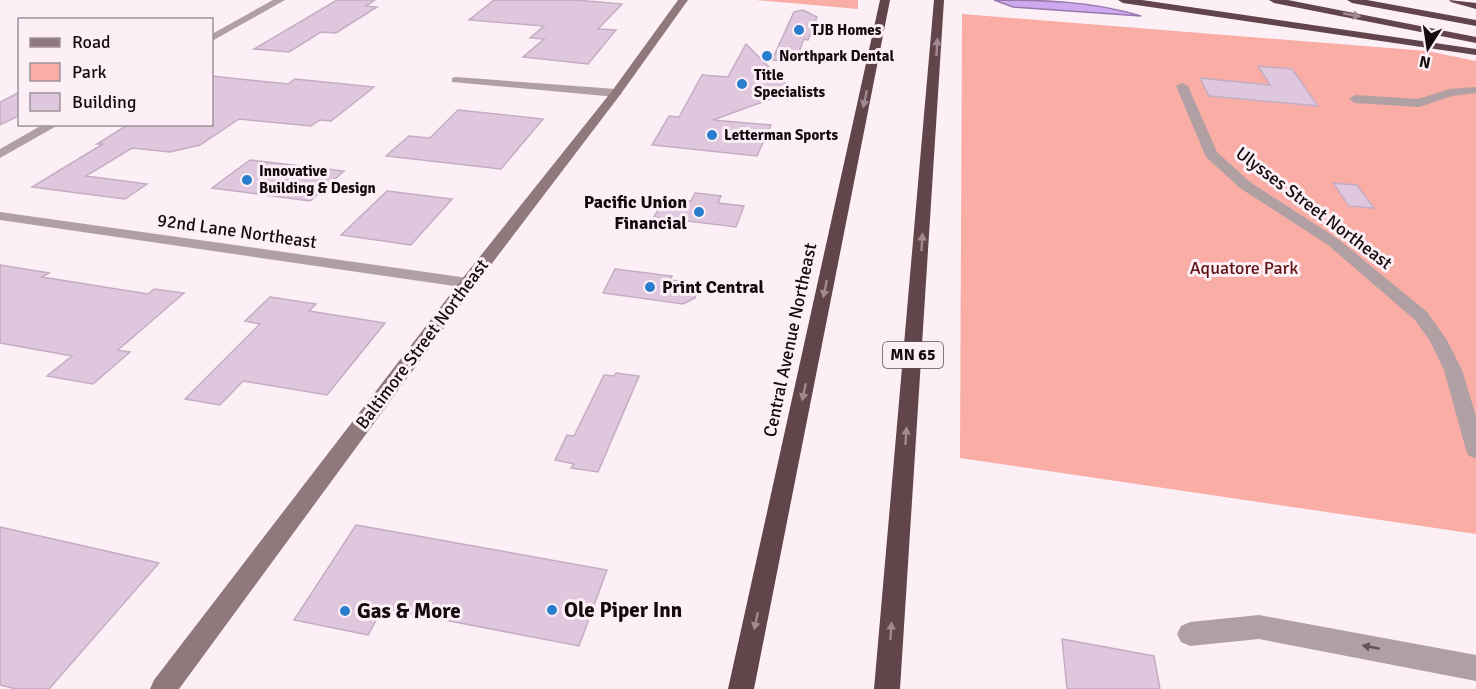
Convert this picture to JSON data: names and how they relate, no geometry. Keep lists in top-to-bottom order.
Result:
{
  "streets": {
    "highway": ["Central Avenue Northeast", "MN 65"],
    "street": ["Ulysses Street Northeast", "92nd Lane Northeast", "Baltimore Street Northeast"]
  },
  "crossings": [
    ["92nd Lane Northeast", "Baltimore Street Northeast"]
  ],
  "parks": ["Aquatore Park"],
  "places": [
    "TJB Homes",
    "Northpark Dental",
    "Title Specialists",
    "Letterman Sports",
    "Innovative Building & Design",
    "Pacific Union Financial",
    "Print Central",
    "Ole Piper Inn",
    "Gas & More"
  ],
  "legend": ["Road", "Park", "Building"],
  "north": "bottom"
}
